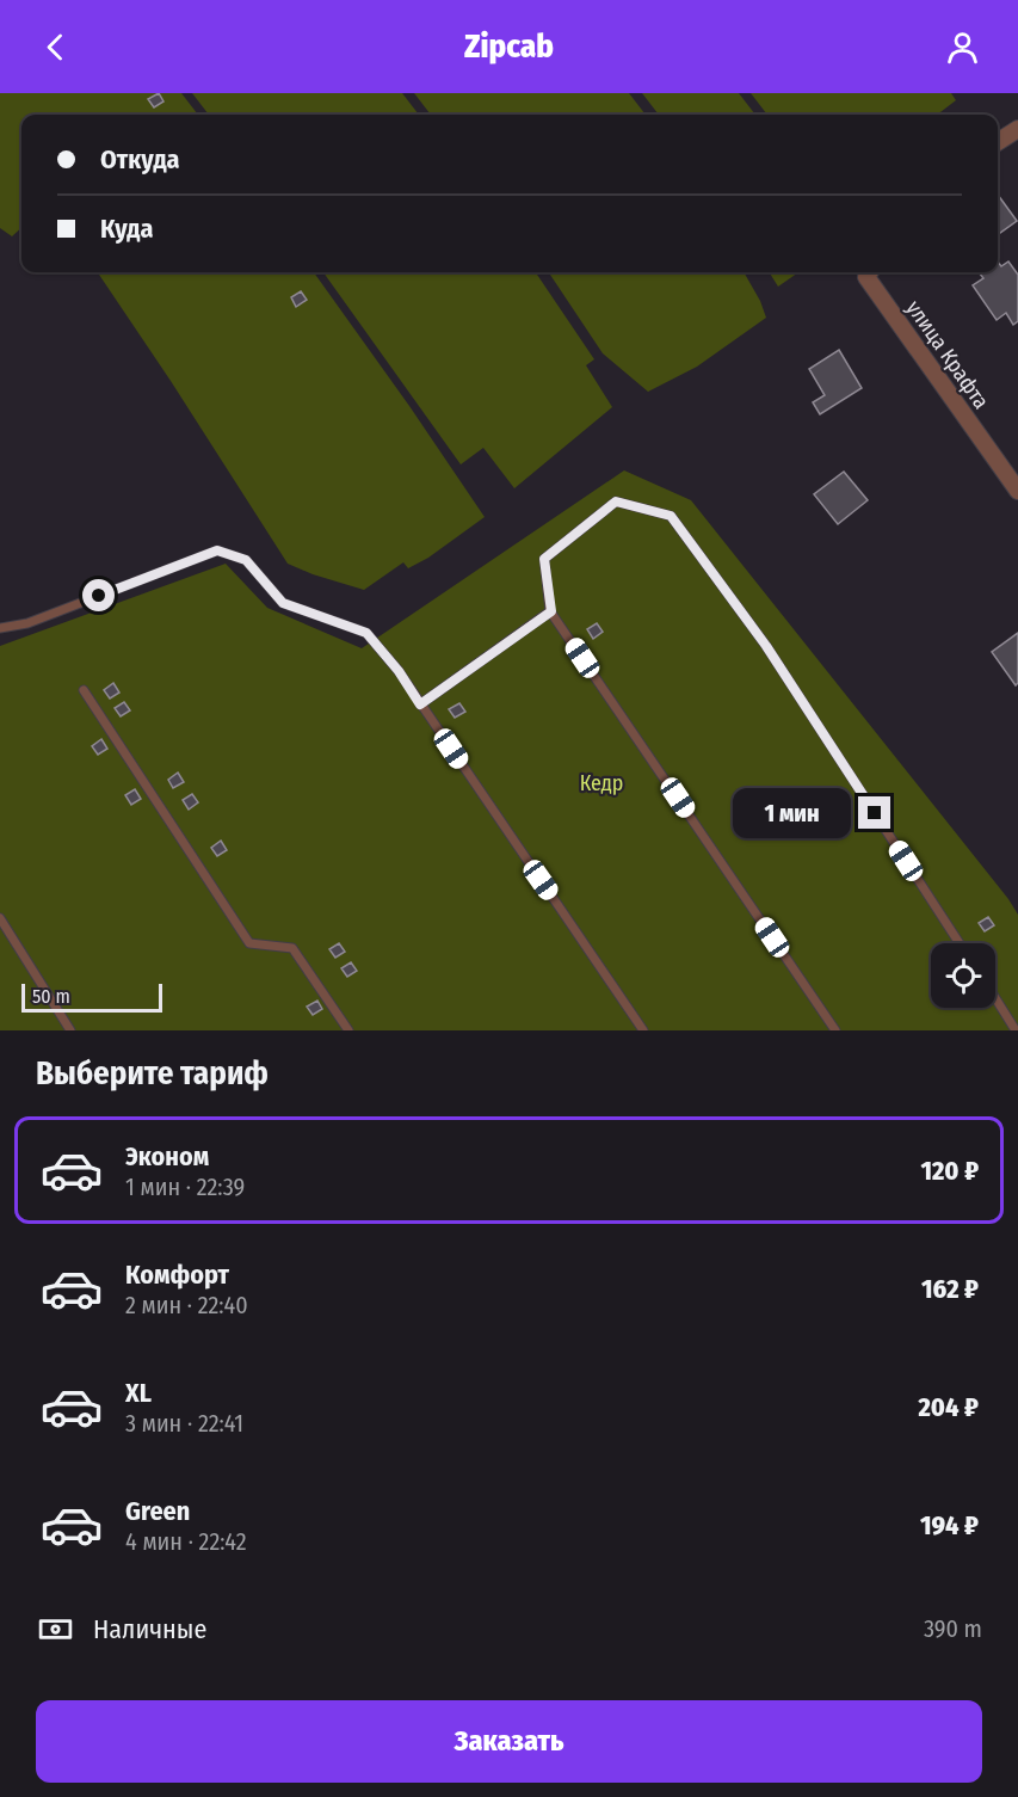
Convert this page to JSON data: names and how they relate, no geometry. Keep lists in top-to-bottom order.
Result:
{
  "streets": {
    "street": ["улица Крафта"]
  },
  "parks": ["Кедр"],
  "scale_bar": "50 m",
  "page": {
    "header": "Zipcab",
    "banner": ["Откуда", "Куда"],
    "bubble": "1 мин",
    "scale": "50 m",
    "heading": "Выберите тариф",
    "list": [
      {
        "name": "Эконом",
        "note": "1 мин · 22:39",
        "value": "120 ₽"
      },
      {
        "name": "Комфорт",
        "note": "2 мин · 22:40",
        "value": "162 ₽"
      },
      {
        "name": "XL",
        "note": "3 мин · 22:41",
        "value": "204 ₽"
      },
      {
        "name": "Green",
        "note": "4 мин · 22:42",
        "value": "194 ₽"
      }
    ],
    "pay": ["Наличные", "390 m"],
    "buttons": "Заказать"
  }
}
